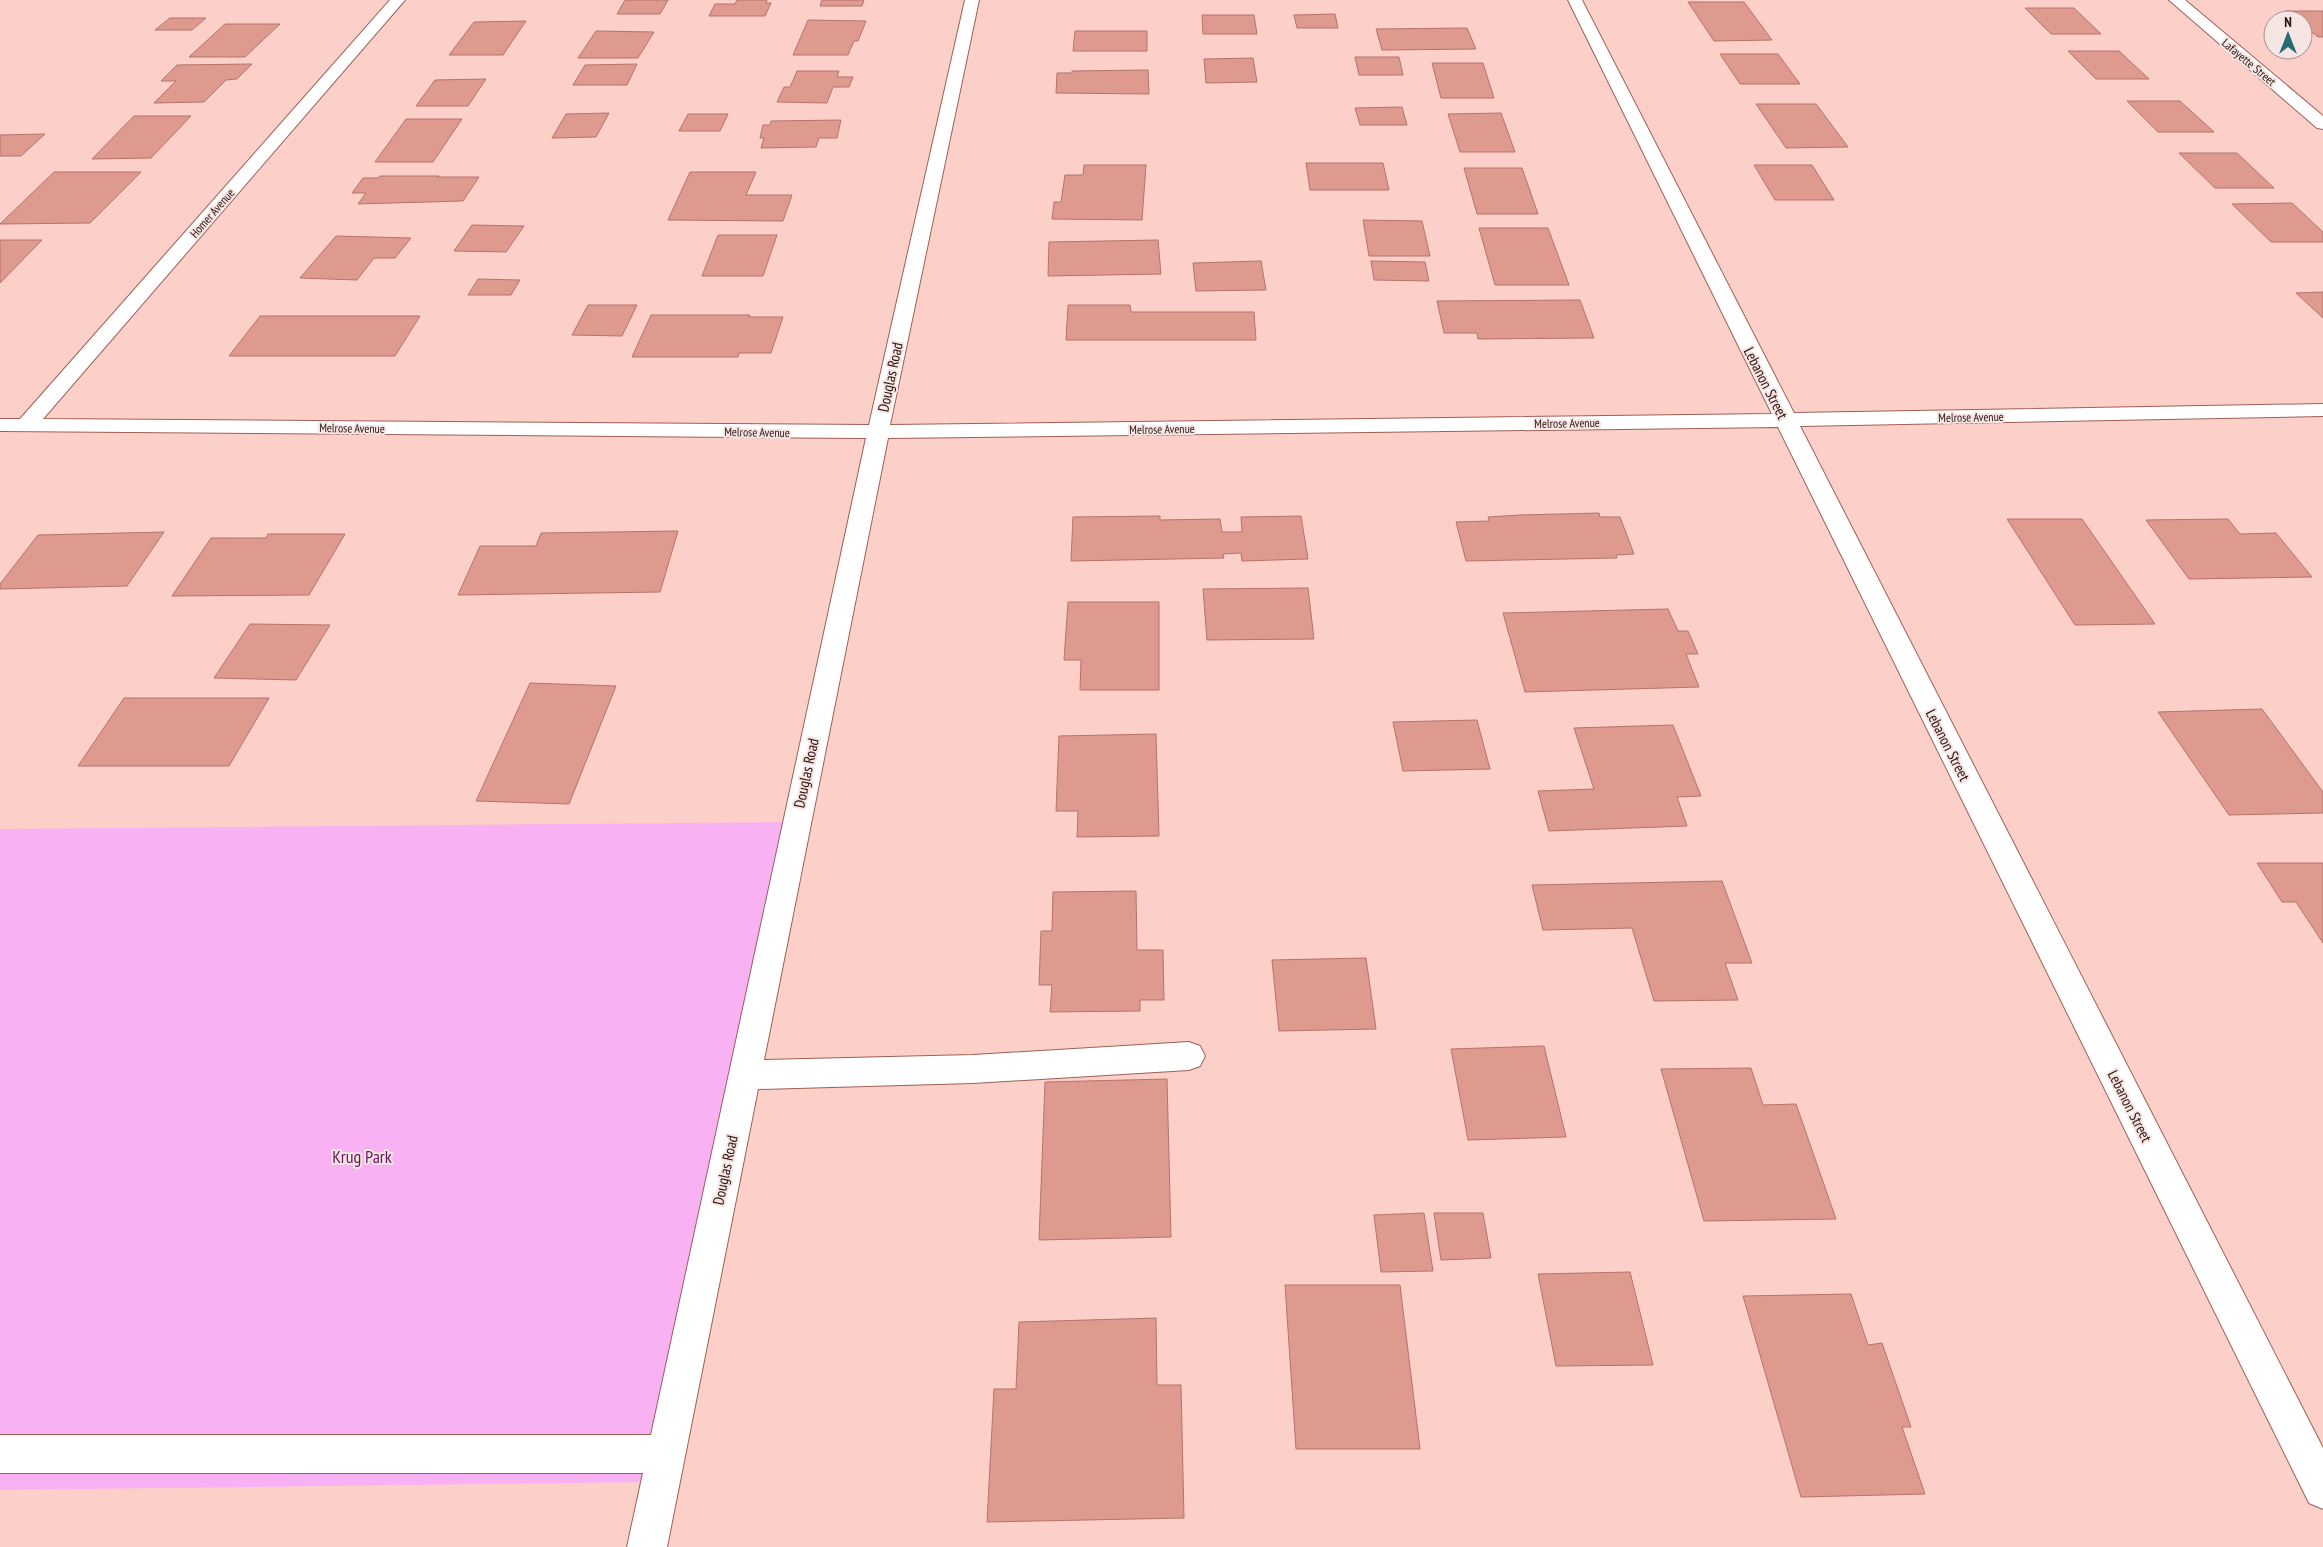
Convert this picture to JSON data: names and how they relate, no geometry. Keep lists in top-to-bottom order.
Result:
{
  "streets": {
    "street": [
      "Lafayette Street",
      "Homer Avenue",
      "Douglas Road",
      "Lebanon Street",
      "Melrose Avenue"
    ]
  },
  "crossings": [
    ["Homer Avenue", "Melrose Avenue"],
    ["Douglas Road", "Melrose Avenue"],
    ["Lebanon Street", "Melrose Avenue"]
  ],
  "parks": ["Krug Park"],
  "north": "top"
}
